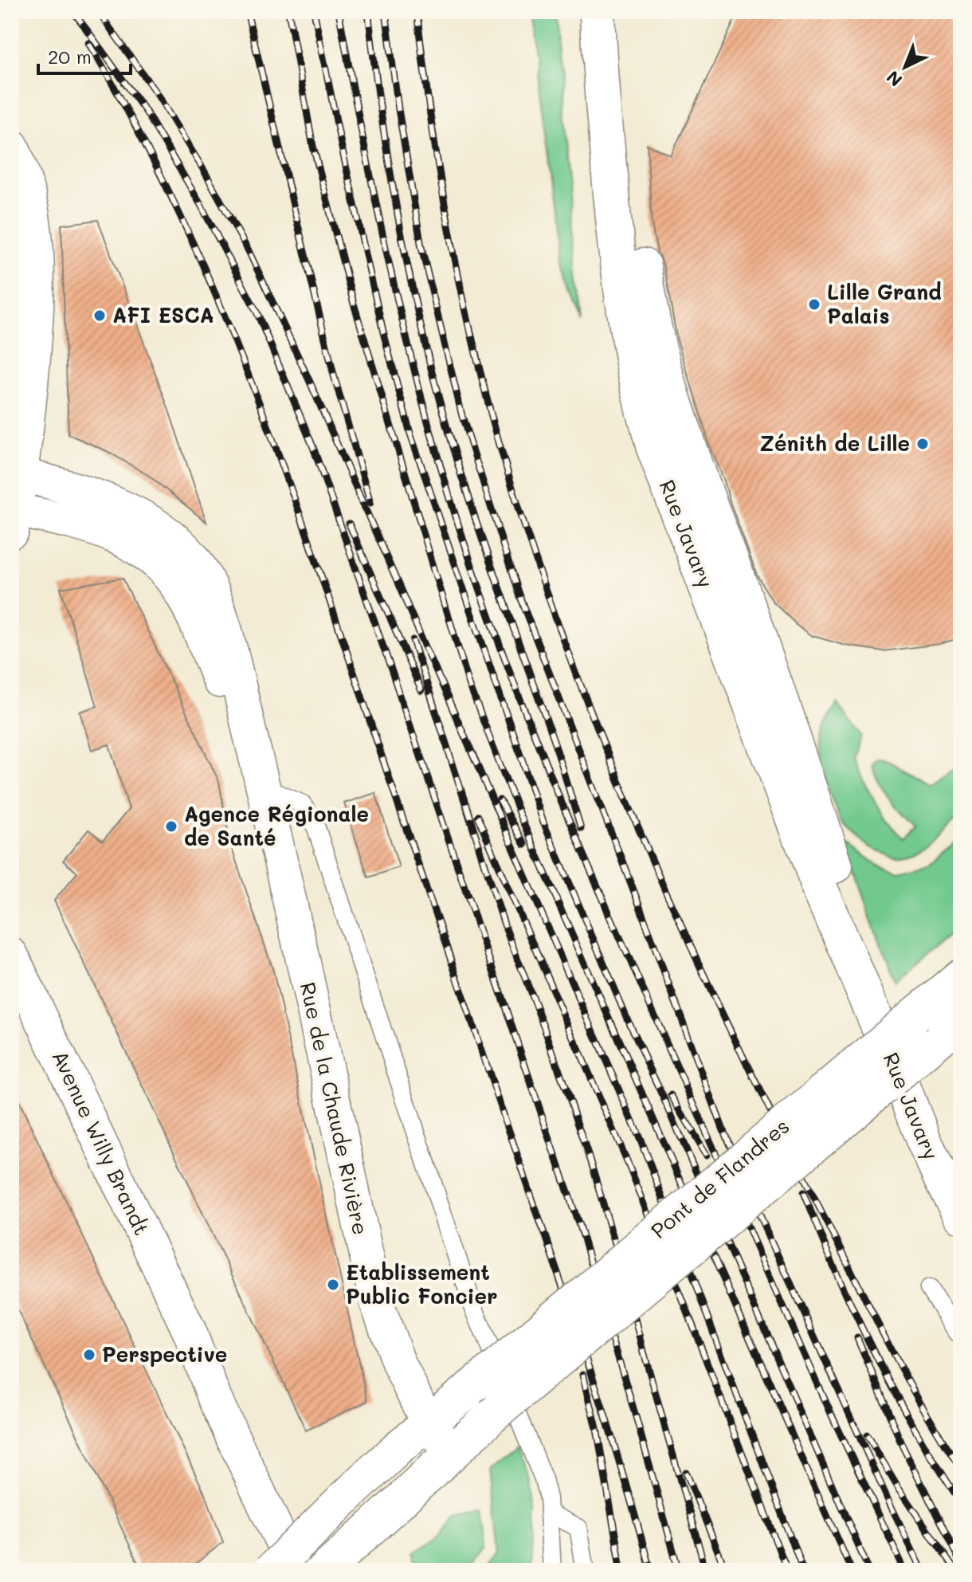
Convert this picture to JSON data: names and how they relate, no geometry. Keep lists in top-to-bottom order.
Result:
{
  "streets": {
    "main road": ["Rue Javary", "Rue de la Chaude Rivière", "Pont de Flandres"],
    "street": ["Avenue Willy Brandt"]
  },
  "crossings": [
    ["Rue de la Chaude Rivière", "Pont de Flandres"]
  ],
  "places": [
    "Lille Grand Palais",
    "AFI ESCA",
    "Zénith de Lille",
    "Agence Régionale de Santé",
    "Etablissement Public Foncier",
    "Perspective"
  ],
  "scale_bar": "20 m",
  "north": "bottom left"
}
